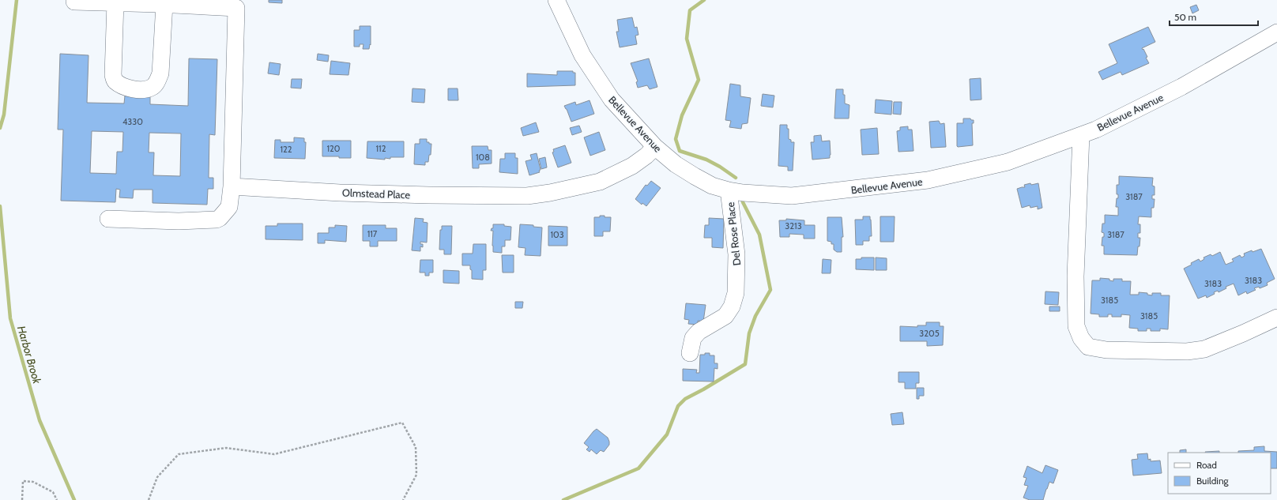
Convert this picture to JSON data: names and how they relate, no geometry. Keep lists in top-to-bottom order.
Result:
{
  "streets": {
    "street": ["Bellevue Avenue", "Olmstead Place", "Del Rose Place"]
  },
  "crossings": [
    ["Bellevue Avenue", "Olmstead Place"],
    ["Bellevue Avenue", "Del Rose Place"]
  ],
  "water": ["Harbor Brook"],
  "house_numbers": [
    "4330",
    "120",
    "112",
    "122",
    "108",
    "3187",
    "3213",
    "117",
    "103",
    "3187",
    "3183",
    "3183",
    "3185",
    "3185",
    "3205"
  ],
  "legend": ["Road", "Building"],
  "scale_bar": "50 m"
}
